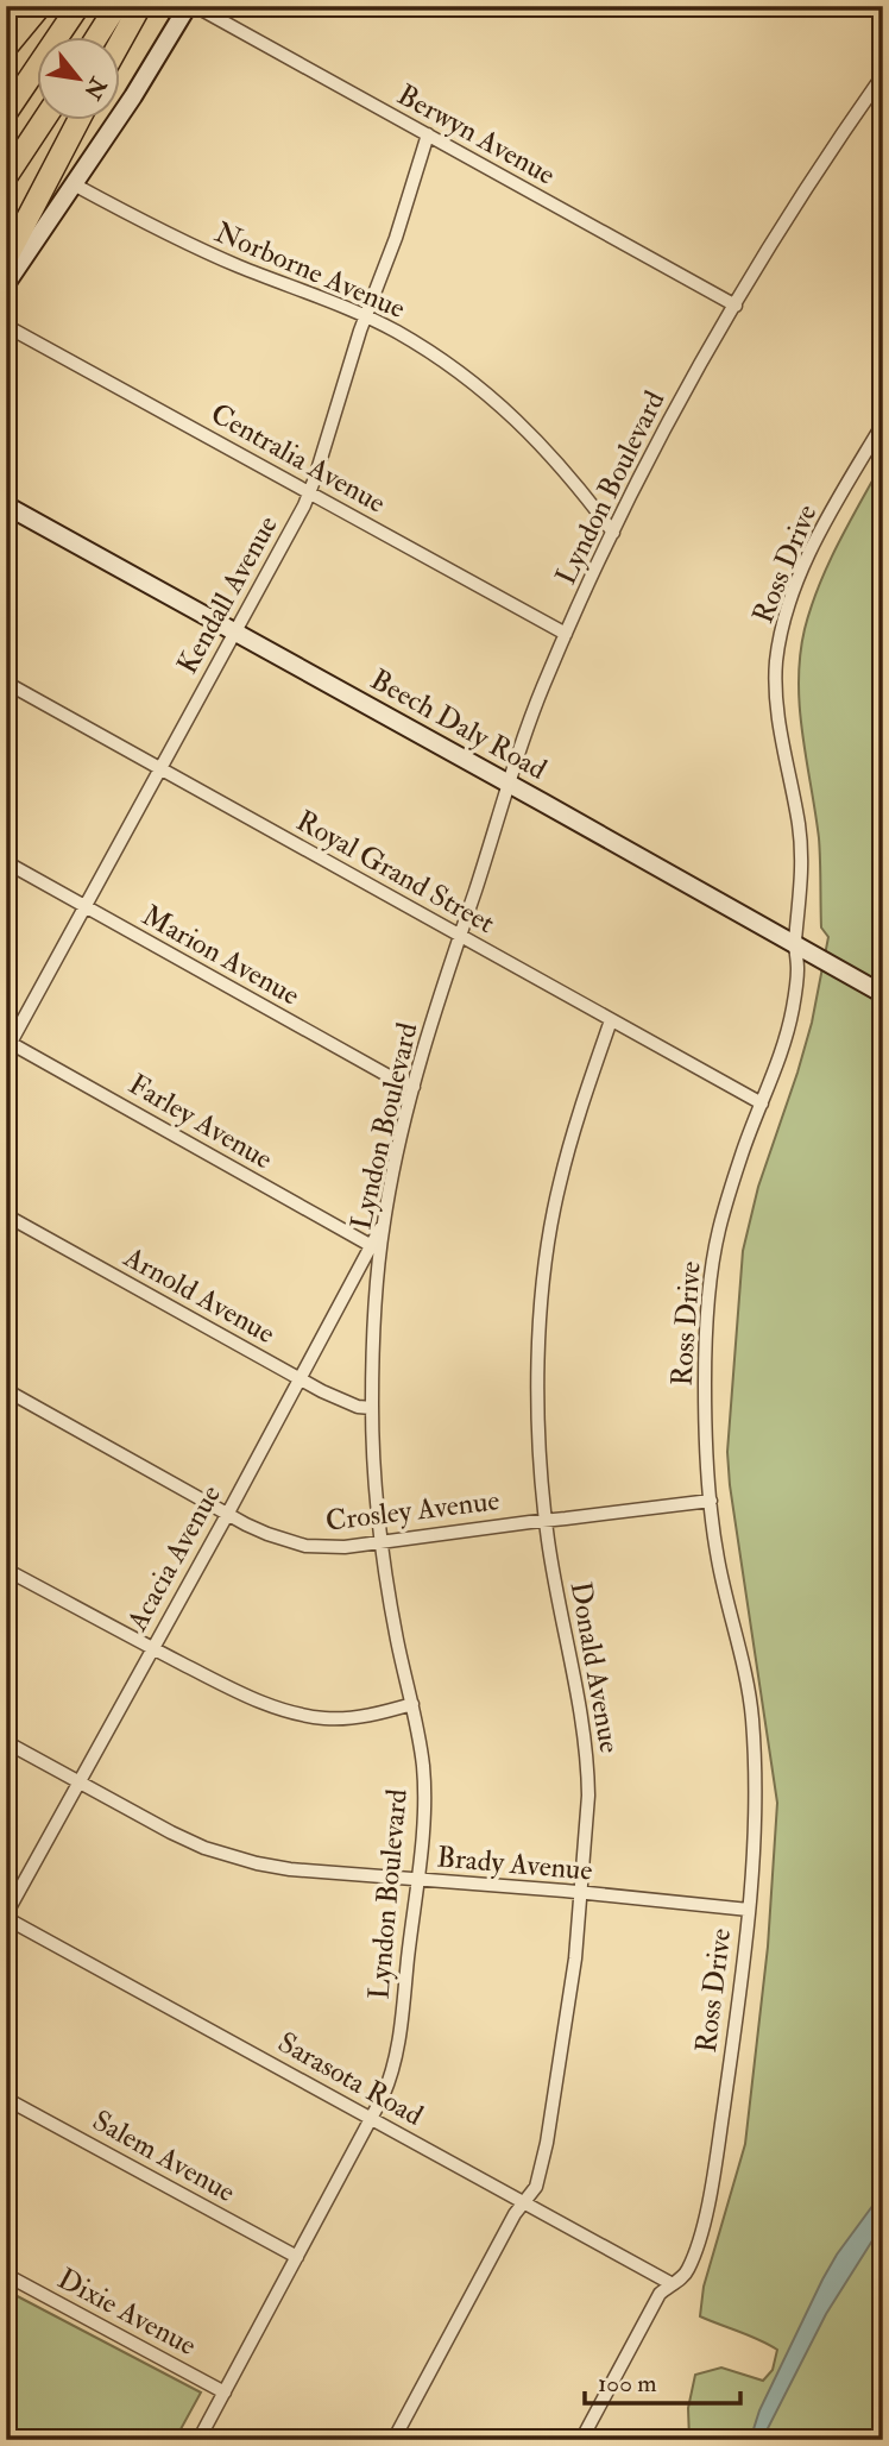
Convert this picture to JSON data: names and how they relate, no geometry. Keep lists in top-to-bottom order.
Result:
{
  "streets": {
    "main road": ["Beech Daly Road"],
    "street": [
      "Berwyn Avenue",
      "Norborne Avenue",
      "Centralia Avenue",
      "Lyndon Boulevard",
      "Ross Drive",
      "Kendall Avenue",
      "Royal Grand Street",
      "Marion Avenue",
      "Farley Avenue",
      "Arnold Avenue",
      "Crosley Avenue",
      "Acacia Avenue",
      "Donald Avenue",
      "Brady Avenue",
      "Sarasota Road",
      "Salem Avenue",
      "Dixie Avenue"
    ]
  },
  "crossings": [
    ["Berwyn Avenue", "Lyndon Boulevard"],
    ["Berwyn Avenue", "Kendall Avenue"],
    ["Norborne Avenue", "Lyndon Boulevard"],
    ["Norborne Avenue", "Kendall Avenue"],
    ["Centralia Avenue", "Lyndon Boulevard"],
    ["Centralia Avenue", "Kendall Avenue"],
    ["Lyndon Boulevard", "Beech Daly Road"],
    ["Lyndon Boulevard", "Royal Grand Street"],
    ["Lyndon Boulevard", "Marion Avenue"],
    ["Lyndon Boulevard", "Arnold Avenue"],
    ["Lyndon Boulevard", "Crosley Avenue"],
    ["Lyndon Boulevard", "Acacia Avenue"],
    ["Lyndon Boulevard", "Brady Avenue"],
    ["Lyndon Boulevard", "Sarasota Road"],
    ["Lyndon Boulevard", "Salem Avenue"],
    ["Lyndon Boulevard", "Dixie Avenue"],
    ["Ross Drive", "Beech Daly Road"],
    ["Ross Drive", "Royal Grand Street"],
    ["Ross Drive", "Crosley Avenue"],
    ["Ross Drive", "Brady Avenue"],
    ["Ross Drive", "Sarasota Road"],
    ["Kendall Avenue", "Beech Daly Road"],
    ["Kendall Avenue", "Royal Grand Street"],
    ["Kendall Avenue", "Marion Avenue"],
    ["Kendall Avenue", "Farley Avenue"],
    ["Royal Grand Street", "Donald Avenue"],
    ["Farley Avenue", "Acacia Avenue"],
    ["Arnold Avenue", "Acacia Avenue"],
    ["Crosley Avenue", "Acacia Avenue"],
    ["Crosley Avenue", "Donald Avenue"],
    ["Acacia Avenue", "Brady Avenue"],
    ["Acacia Avenue", "Sarasota Road"],
    ["Donald Avenue", "Brady Avenue"],
    ["Donald Avenue", "Sarasota Road"]
  ],
  "scale_bar": "100 m",
  "north": "bottom right"
}
